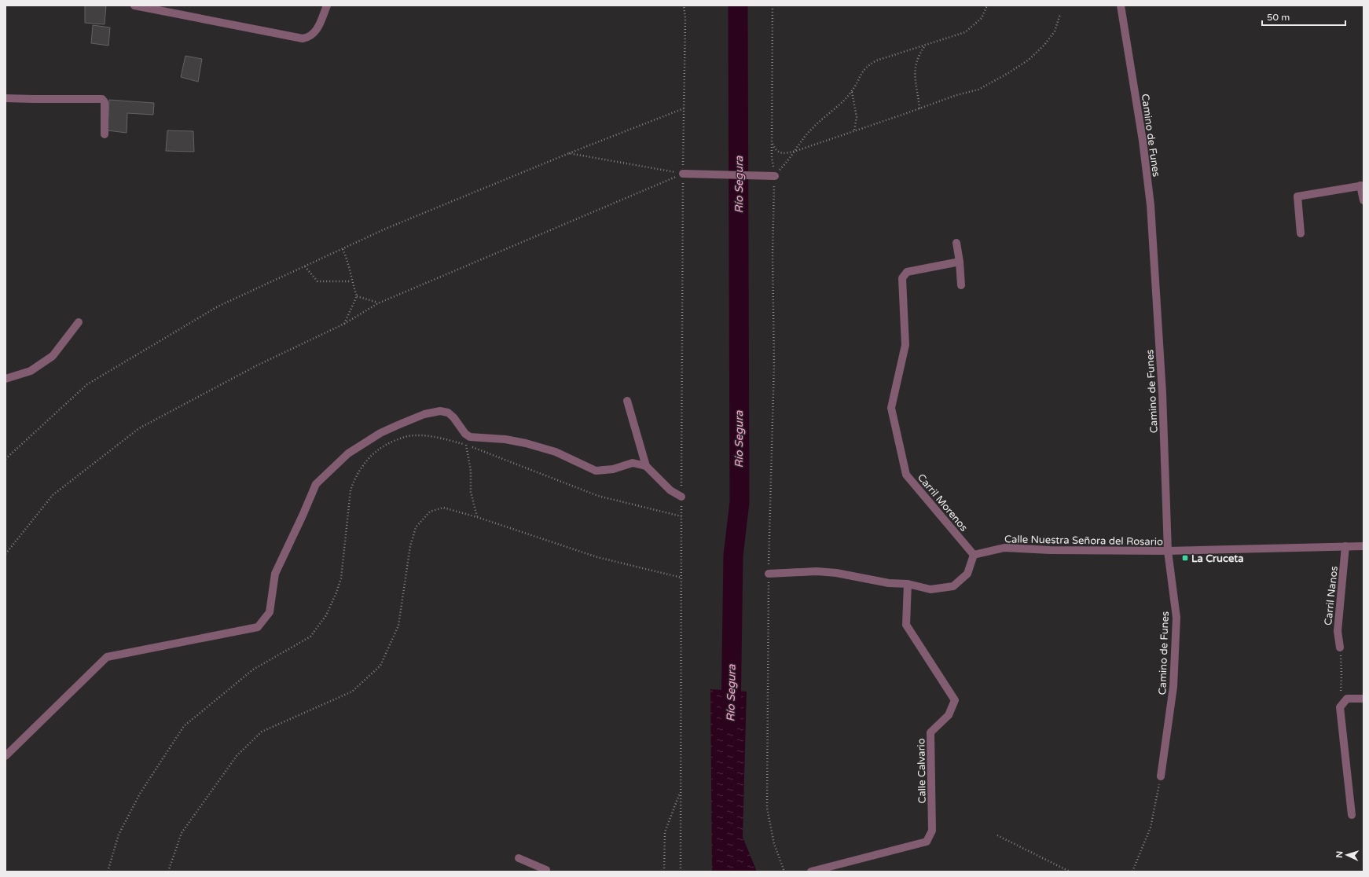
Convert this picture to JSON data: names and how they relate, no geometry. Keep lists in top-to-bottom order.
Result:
{
  "streets": {
    "street": [
      "Camino de Funes",
      "Carril Morenos",
      "Calle Nuestra Señora del Rosario",
      "Carril Nanos",
      "Calle Calvario"
    ]
  },
  "crossings": [
    ["Camino de Funes", "Calle Nuestra Señora del Rosario"],
    ["Carril Morenos", "Calle Nuestra Señora del Rosario"],
    ["Calle Nuestra Señora del Rosario", "Carril Nanos"]
  ],
  "water": ["Río Segura"],
  "places": {
    "transit": ["La Cruceta"]
  },
  "scale_bar": "50 m",
  "north": "left"
}
